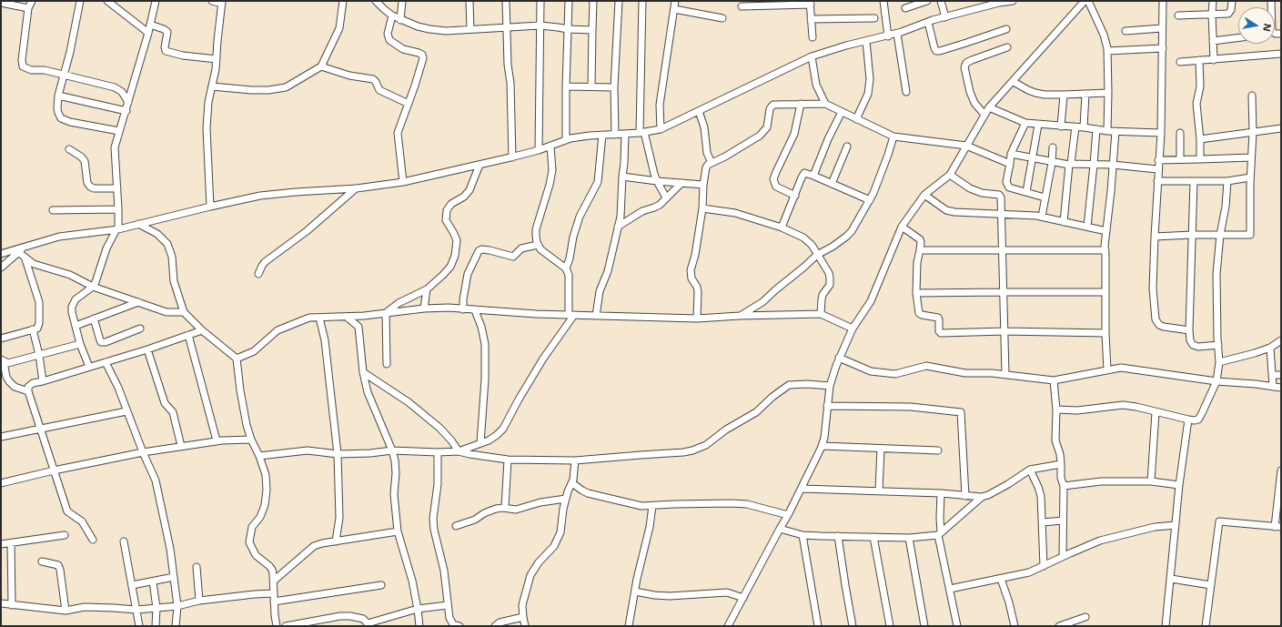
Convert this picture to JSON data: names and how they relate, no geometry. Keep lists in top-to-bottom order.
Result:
{
  "north": "right"
}
